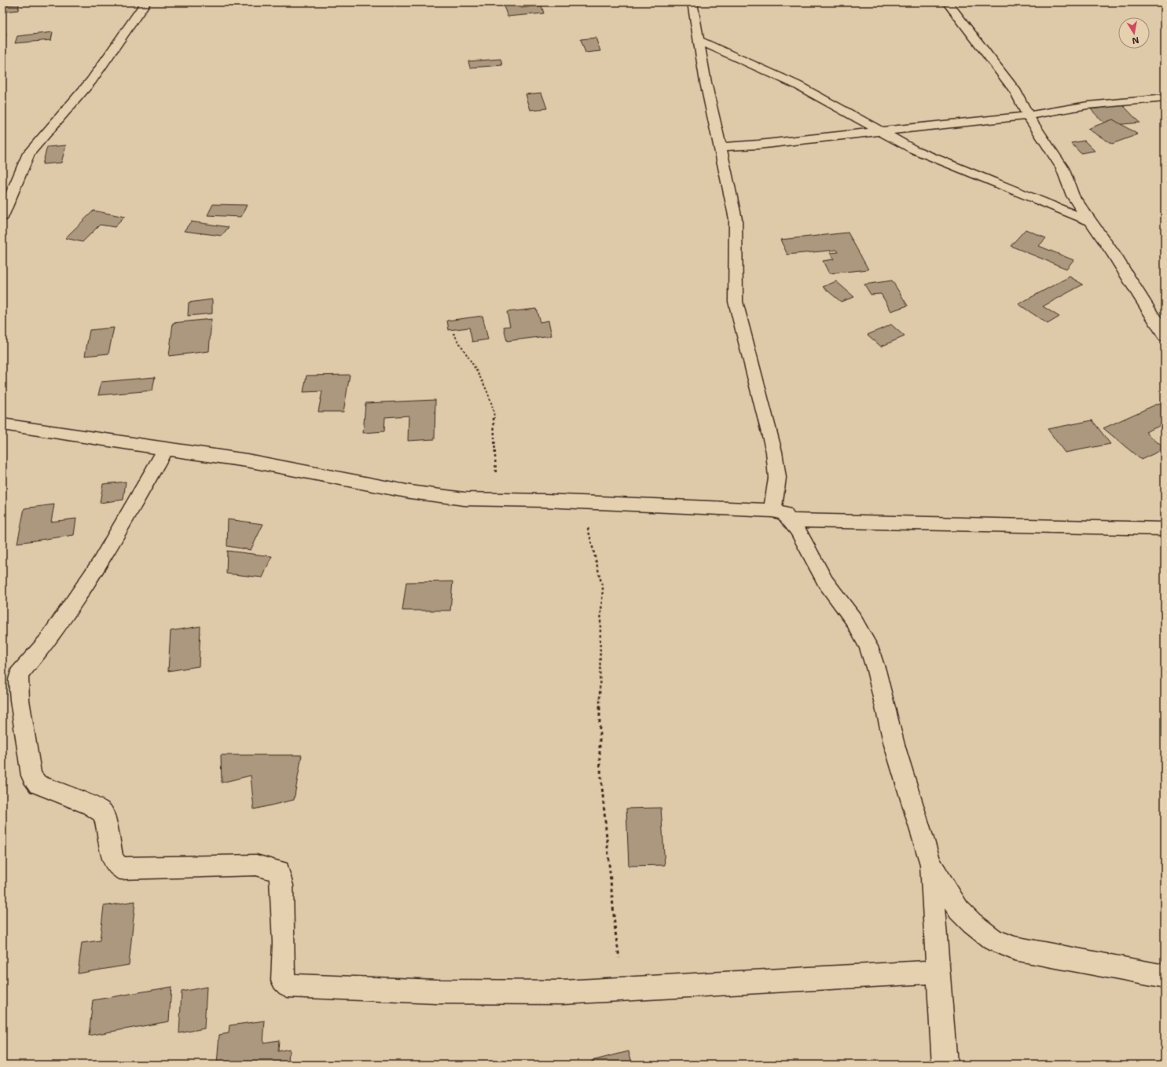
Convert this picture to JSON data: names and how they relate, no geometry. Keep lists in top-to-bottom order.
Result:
{
  "north": "bottom"
}
